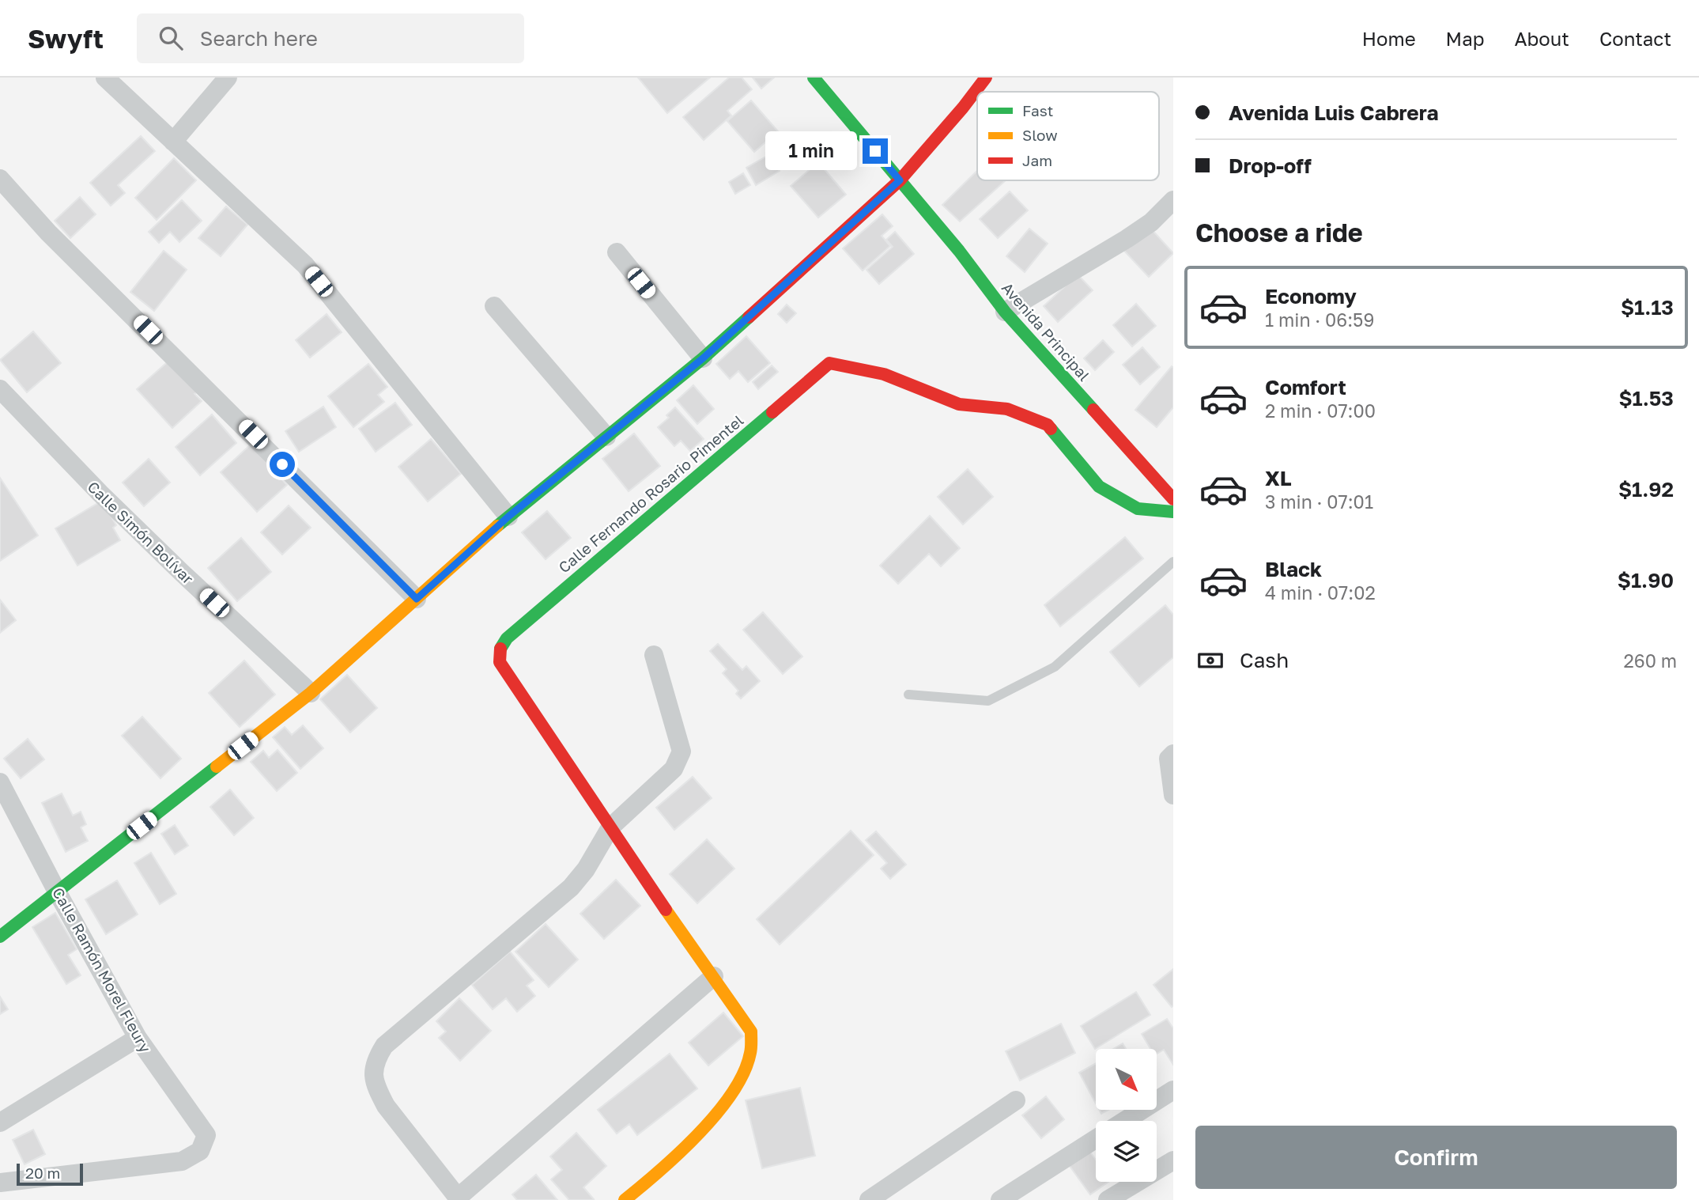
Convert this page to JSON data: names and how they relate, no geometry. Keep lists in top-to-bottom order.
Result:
{
  "streets": {
    "street": [
      "Avenida Principal",
      "Calle Fernando Rosario Pimentel",
      "Calle Simón Bolívar",
      "Calle Ramón Morel Fleury"
    ]
  },
  "legend": ["Fast", "Slow", "Jam"],
  "scale_bar": "20 m",
  "north": "bottom right",
  "page": {
    "header": "Swyft",
    "search": "Search here",
    "nav": [
      "Home",
      "Map",
      "About",
      "Contact"
    ],
    "banner": ["Avenida Luis Cabrera", "Drop-off"],
    "bubble": "1 min",
    "heading": "Choose a ride",
    "list": [
      {
        "name": "Economy",
        "note": "1 min · 06:59",
        "value": "$1.13"
      },
      {
        "name": "Comfort",
        "note": "2 min · 07:00",
        "value": "$1.53"
      },
      {
        "name": "XL",
        "note": "3 min · 07:01",
        "value": "$1.92"
      },
      {
        "name": "Black",
        "note": "4 min · 07:02",
        "value": "$1.90"
      }
    ],
    "pay": ["Cash", "260 m"],
    "buttons": "Confirm",
    "scale": "20 m"
  }
}
